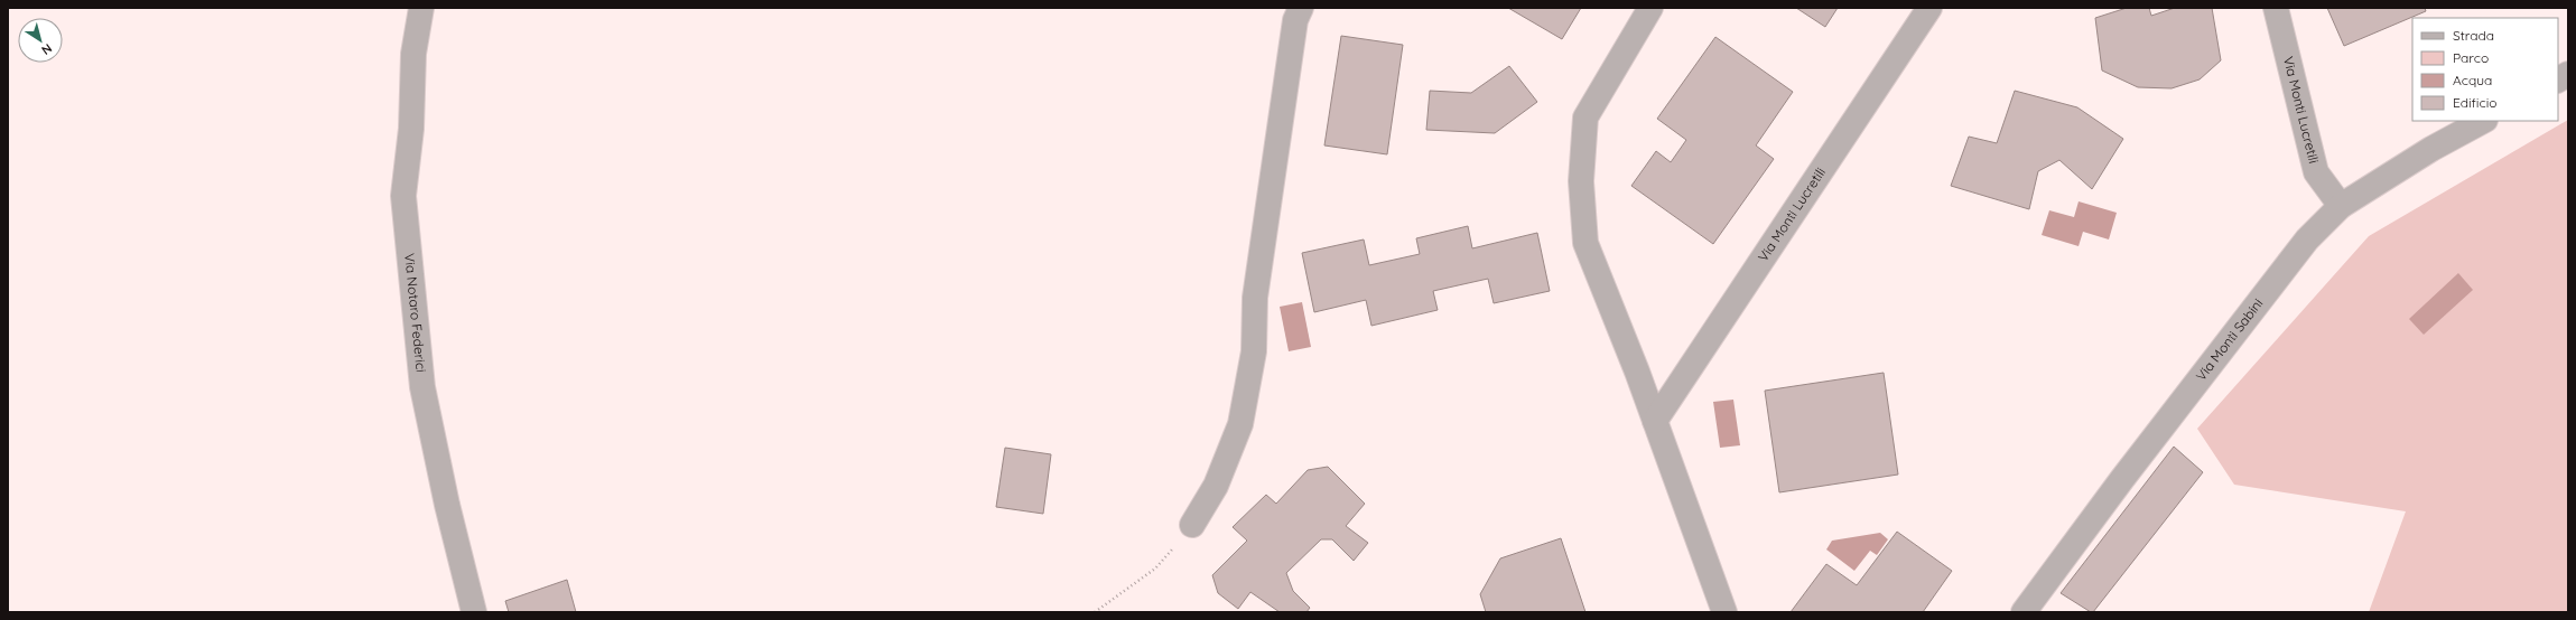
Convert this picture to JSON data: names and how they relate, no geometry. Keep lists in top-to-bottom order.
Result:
{
  "streets": {
    "street": ["Via Monti Lucretili", "Via Notaro Federici", "Via Monti Sabini"]
  },
  "crossings": [
    ["Via Monti Lucretili", "Via Monti Sabini"]
  ],
  "legend": [
    "Strada",
    "Parco",
    "Acqua",
    "Edificio"
  ],
  "north": "bottom right"
}
